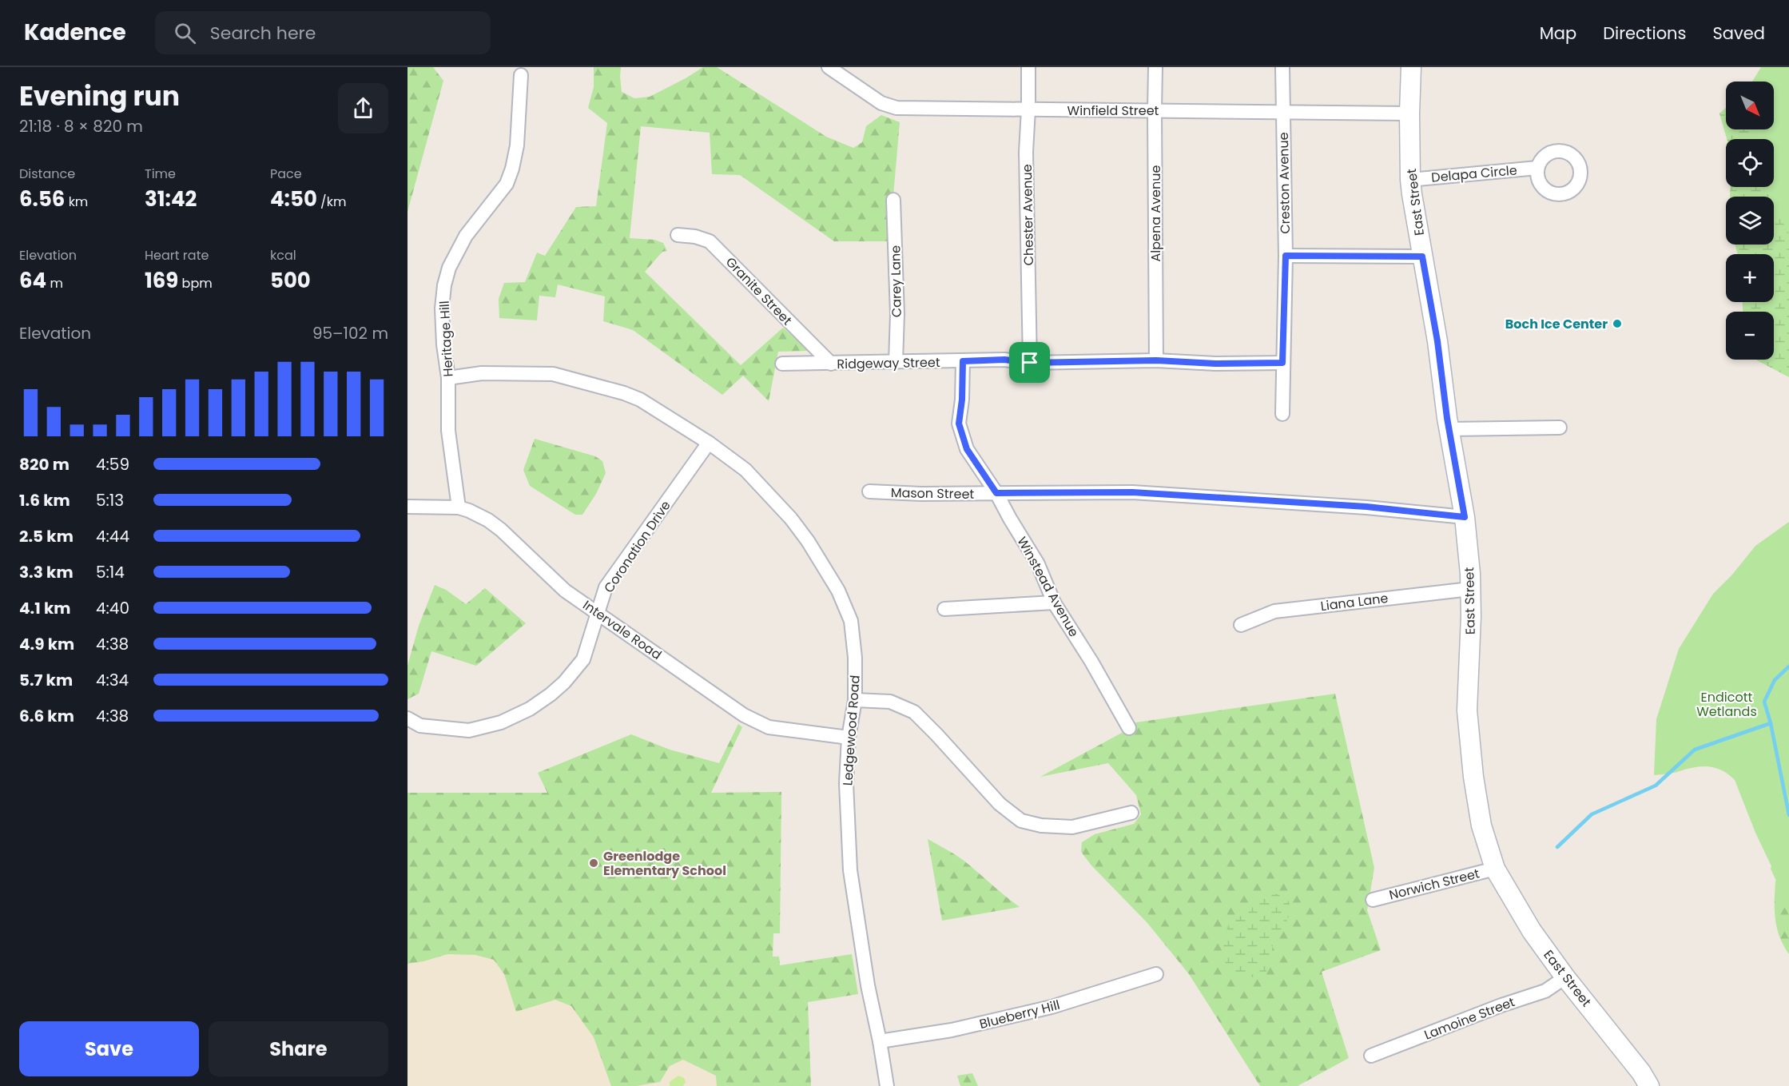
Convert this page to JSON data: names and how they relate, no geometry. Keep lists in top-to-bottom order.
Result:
{
  "streets": {
    "main road": ["East Street"],
    "street": [
      "Winfield Street",
      "Delapa Circle",
      "Creston Avenue",
      "Alpena Avenue",
      "Chester Avenue",
      "Carey Lane",
      "Granite Street",
      "Heritage Hill",
      "Ridgeway Street",
      "Mason Street",
      "Coronation Drive",
      "Winstead Avenue",
      "Liana Lane",
      "Intervale Road",
      "Ledgewood Road",
      "Norwich Street",
      "Blueberry Hill",
      "Lamoine Street"
    ]
  },
  "crossings": [
    ["Winfield Street", "Creston Avenue"],
    ["Winfield Street", "East Street"],
    ["Winfield Street", "Alpena Avenue"],
    ["Winfield Street", "Chester Avenue"],
    ["Delapa Circle", "East Street"],
    ["Creston Avenue", "Ridgeway Street"],
    ["East Street", "Mason Street"],
    ["East Street", "Liana Lane"],
    ["East Street", "Norwich Street"],
    ["East Street", "Lamoine Street"],
    ["Alpena Avenue", "Ridgeway Street"],
    ["Chester Avenue", "Ridgeway Street"],
    ["Carey Lane", "Ridgeway Street"],
    ["Granite Street", "Ridgeway Street"],
    ["Heritage Hill", "Intervale Road"],
    ["Heritage Hill", "Ledgewood Road"],
    ["Ridgeway Street", "Winstead Avenue"],
    ["Mason Street", "Winstead Avenue"],
    ["Coronation Drive", "Intervale Road"],
    ["Coronation Drive", "Ledgewood Road"],
    ["Intervale Road", "Ledgewood Road"],
    ["Ledgewood Road", "Blueberry Hill"]
  ],
  "parks": ["Endicott Wetlands"],
  "places": ["Boch Ice Center", "Greenlodge Elementary School"],
  "north": "bottom right",
  "page": {
    "header": "Kadence",
    "search": "Search here",
    "nav": ["Map", "Directions", "Saved"],
    "heading": ["Evening run", "21:18 · 8 × 820 m"],
    "map_buttons": ["+", "−"],
    "stats": [
      ["Distance", "6.56 km"],
      ["Time", "31:42"],
      ["Pace", "4:50 /km"],
      ["Elevation", "64 m"],
      ["Heart rate", "169 bpm"],
      ["kcal", "500"]
    ],
    "chart": ["Elevation", "95–102 m"],
    "list": [
      {
        "name": "820 m",
        "note": "4:59"
      },
      {
        "name": "1.6 km",
        "note": "5:13"
      },
      {
        "name": "2.5 km",
        "note": "4:44"
      },
      {
        "name": "3.3 km",
        "note": "5:14"
      },
      {
        "name": "4.1 km",
        "note": "4:40"
      },
      {
        "name": "4.9 km",
        "note": "4:38"
      },
      {
        "name": "5.7 km",
        "note": "4:34"
      },
      {
        "name": "6.6 km",
        "note": "4:38"
      }
    ],
    "buttons": ["Save", "Share"]
  }
}
